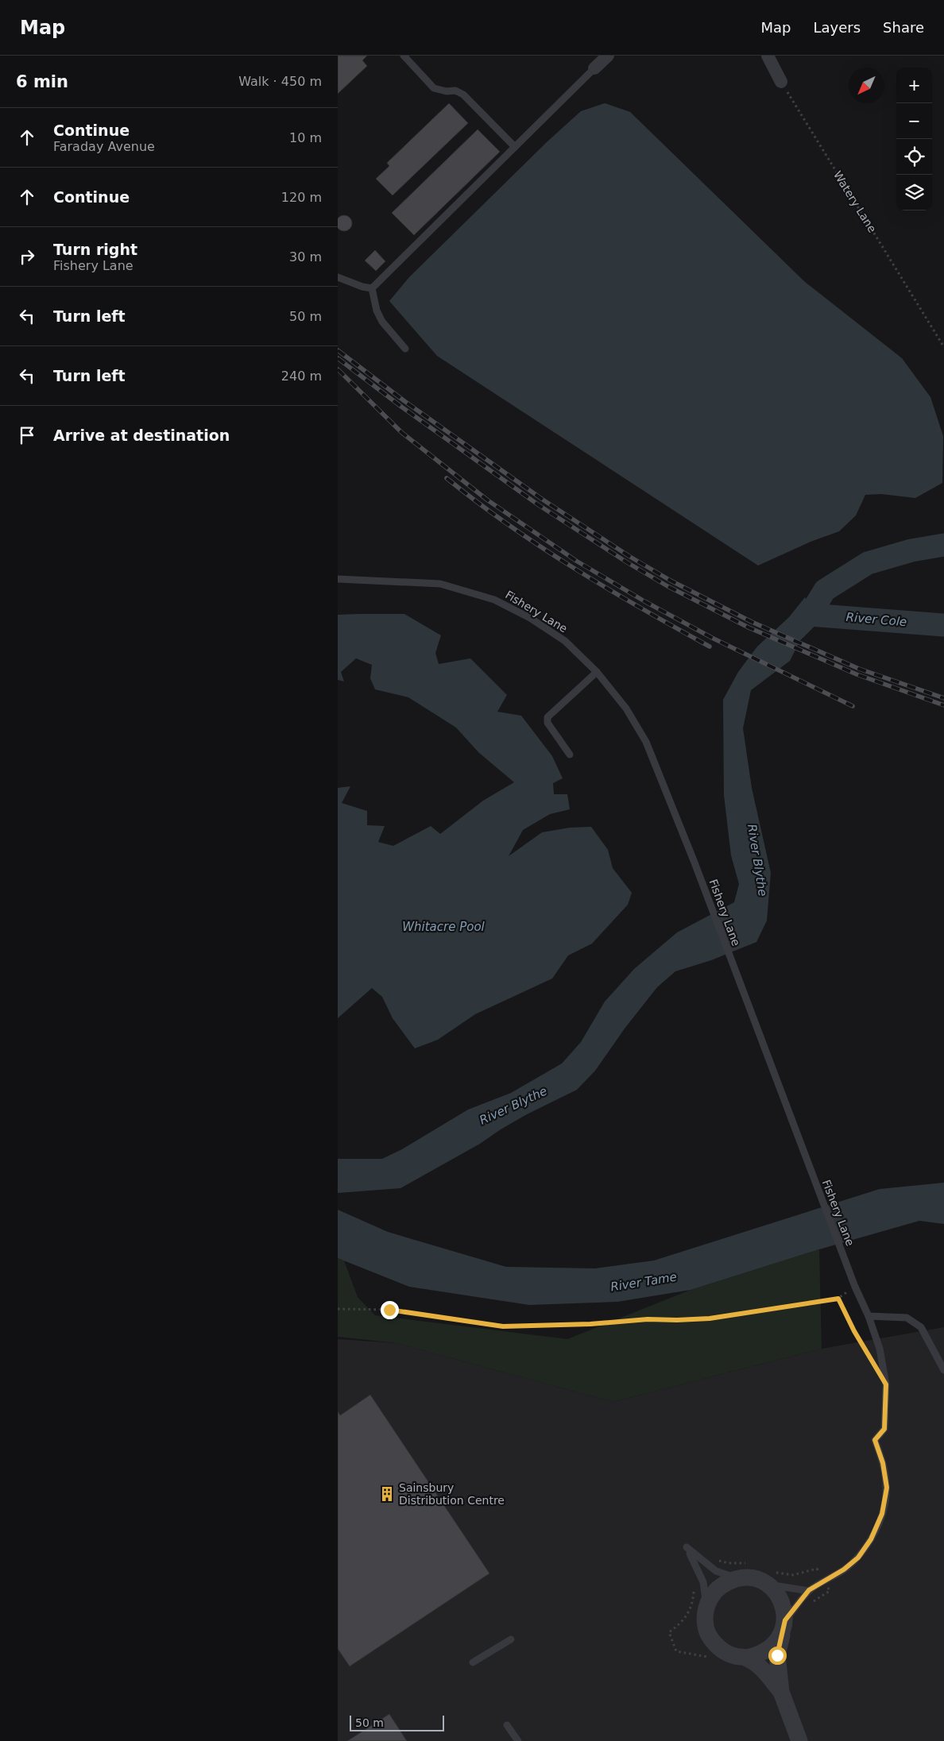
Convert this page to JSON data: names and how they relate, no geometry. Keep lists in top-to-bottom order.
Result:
{
  "streets": {
    "lane": ["Fishery Lane"],
    "path": ["Watery Lane"]
  },
  "water": [
    "River Cole",
    "River Blythe",
    "Whitacre Pool",
    "River Tame"
  ],
  "places": {
    "building": ["Sainsbury Distribution Centre"]
  },
  "scale_bar": "50 m",
  "north": "bottom left",
  "page": {
    "header": "Map",
    "nav": ["Map", "Layers", "Share"],
    "heading": ["6 min", "Walk · 450 m"],
    "map_buttons": ["+", "−"],
    "list": [
      ["Continue", "Faraday Avenue", "10 m"],
      ["Continue", "120 m"],
      ["Turn right", "Fishery Lane", "30 m"],
      ["Turn left", "50 m"],
      ["Turn left", "240 m"],
      "Arrive at destination"
    ],
    "scale": "50 m"
  }
}
